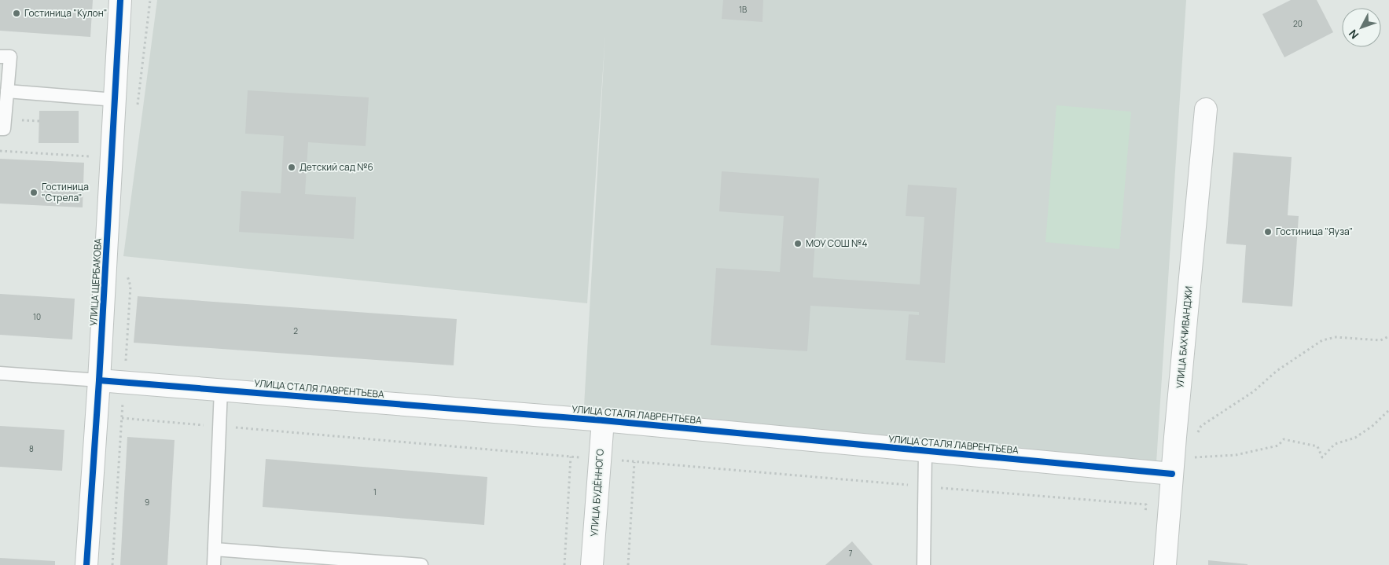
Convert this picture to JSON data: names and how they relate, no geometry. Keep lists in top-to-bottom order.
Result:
{
  "streets": {
    "street": [
      "УЛИЦА ЩЕРБАКОВА",
      "УЛИЦА БАХЧИВАНДЖИ",
      "УЛИЦА СТАЛЯ ЛАВРЕНТЬЕВА",
      "УЛИЦА БУДЁННОГО"
    ]
  },
  "crossings": [
    ["УЛИЦА ЩЕРБАКОВА", "УЛИЦА СТАЛЯ ЛАВРЕНТЬЕВА"],
    ["УЛИЦА БАХЧИВАНДЖИ", "УЛИЦА СТАЛЯ ЛАВРЕНТЬЕВА"],
    ["УЛИЦА СТАЛЯ ЛАВРЕНТЬЕВА", "УЛИЦА БУДЁННОГО"]
  ],
  "places": [
    "Гостиница \"Кулон\"",
    "Детский сад №6",
    "Гостиница \"Стрела\"",
    "Гостиница \"Яуза\"",
    "МОУ СОШ №4"
  ],
  "house_numbers": [
    "1В",
    "20",
    "10",
    "2",
    "8",
    "1",
    "9",
    "7"
  ],
  "north": "bottom left"
}
